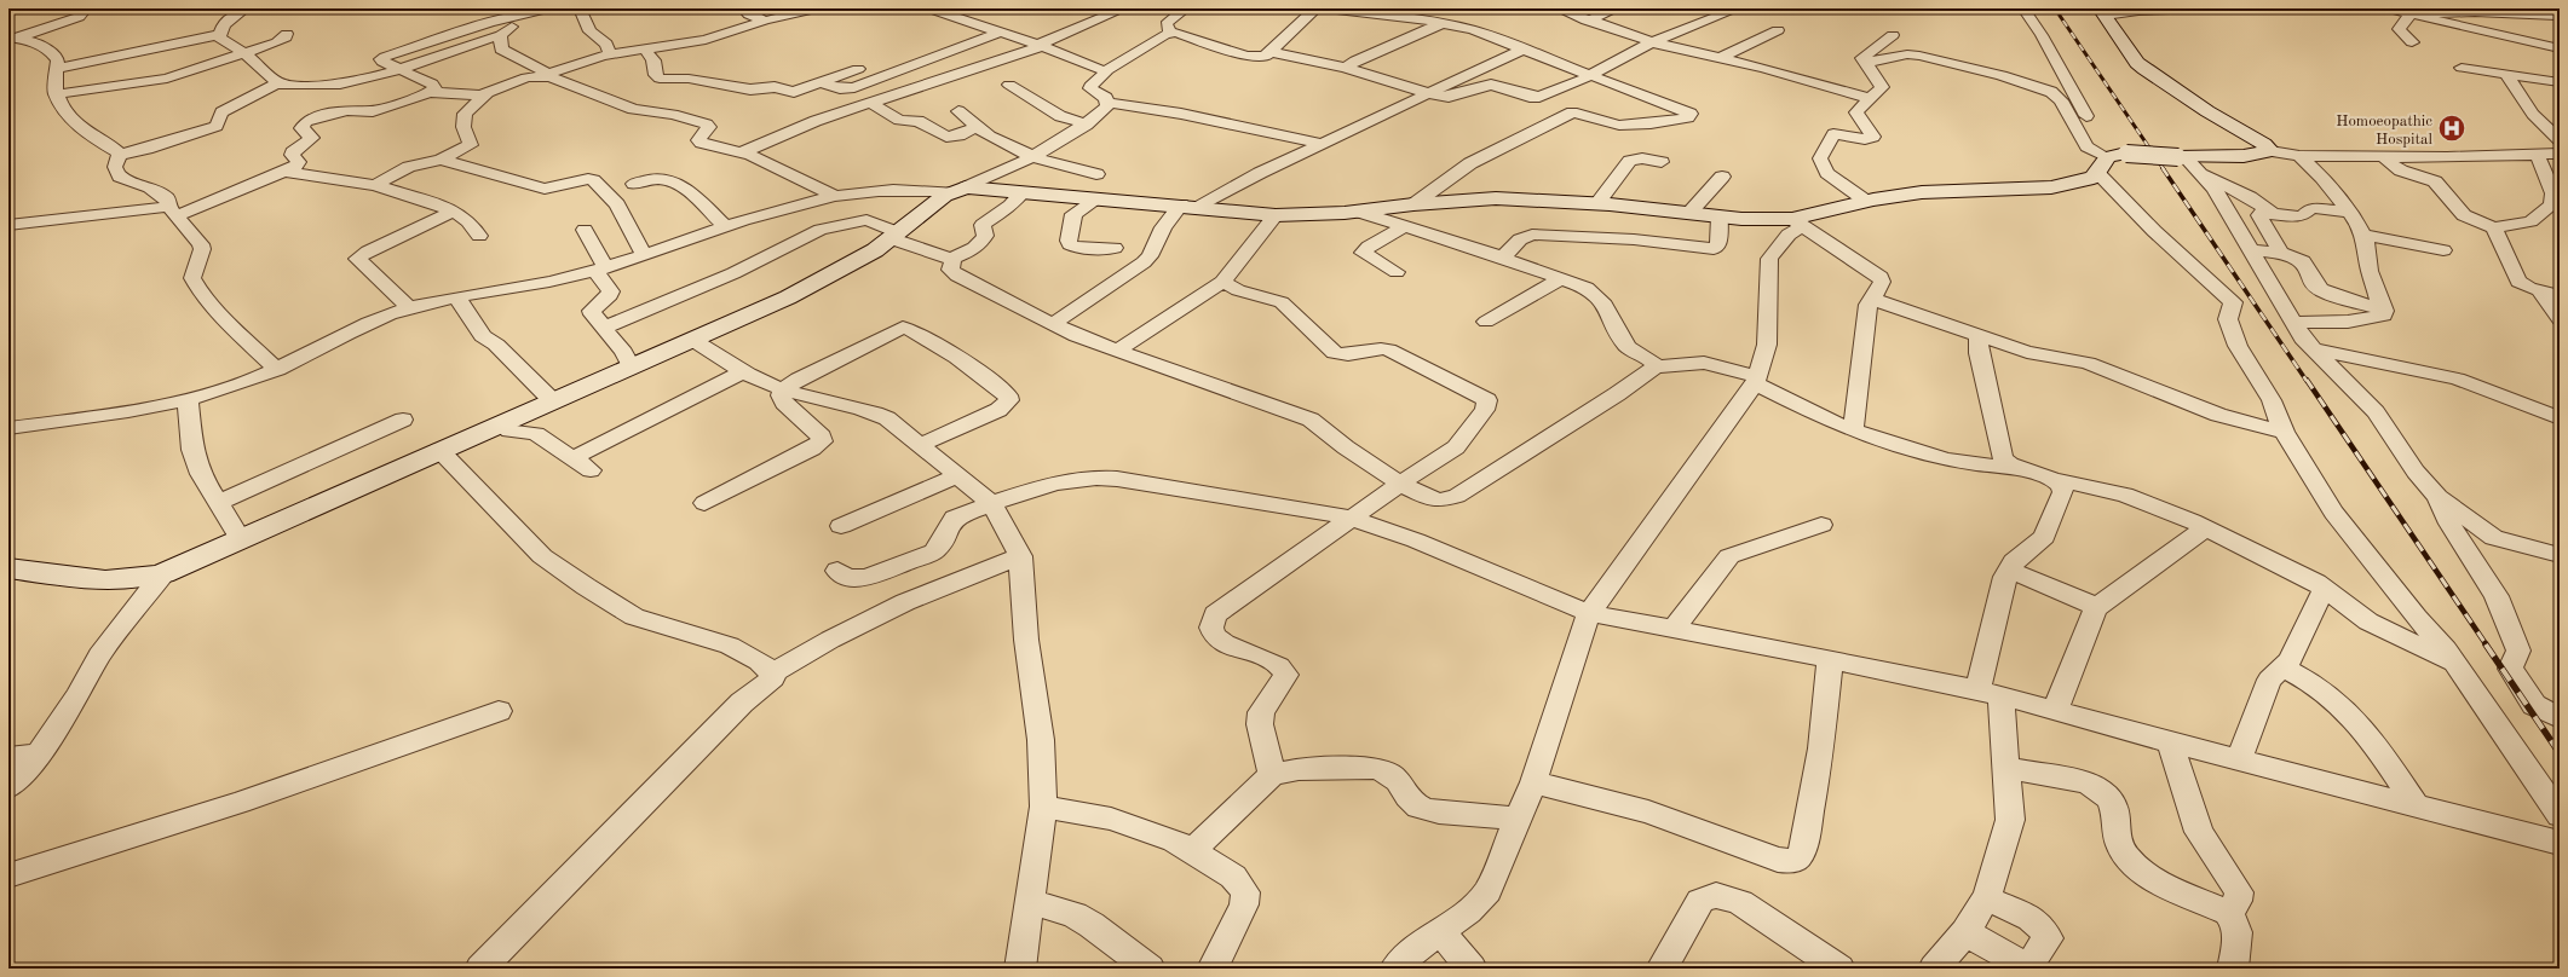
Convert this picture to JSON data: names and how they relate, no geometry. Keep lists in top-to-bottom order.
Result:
{
  "places": {
    "hospital": ["Homoeopathic Hospital"]
  }
}
